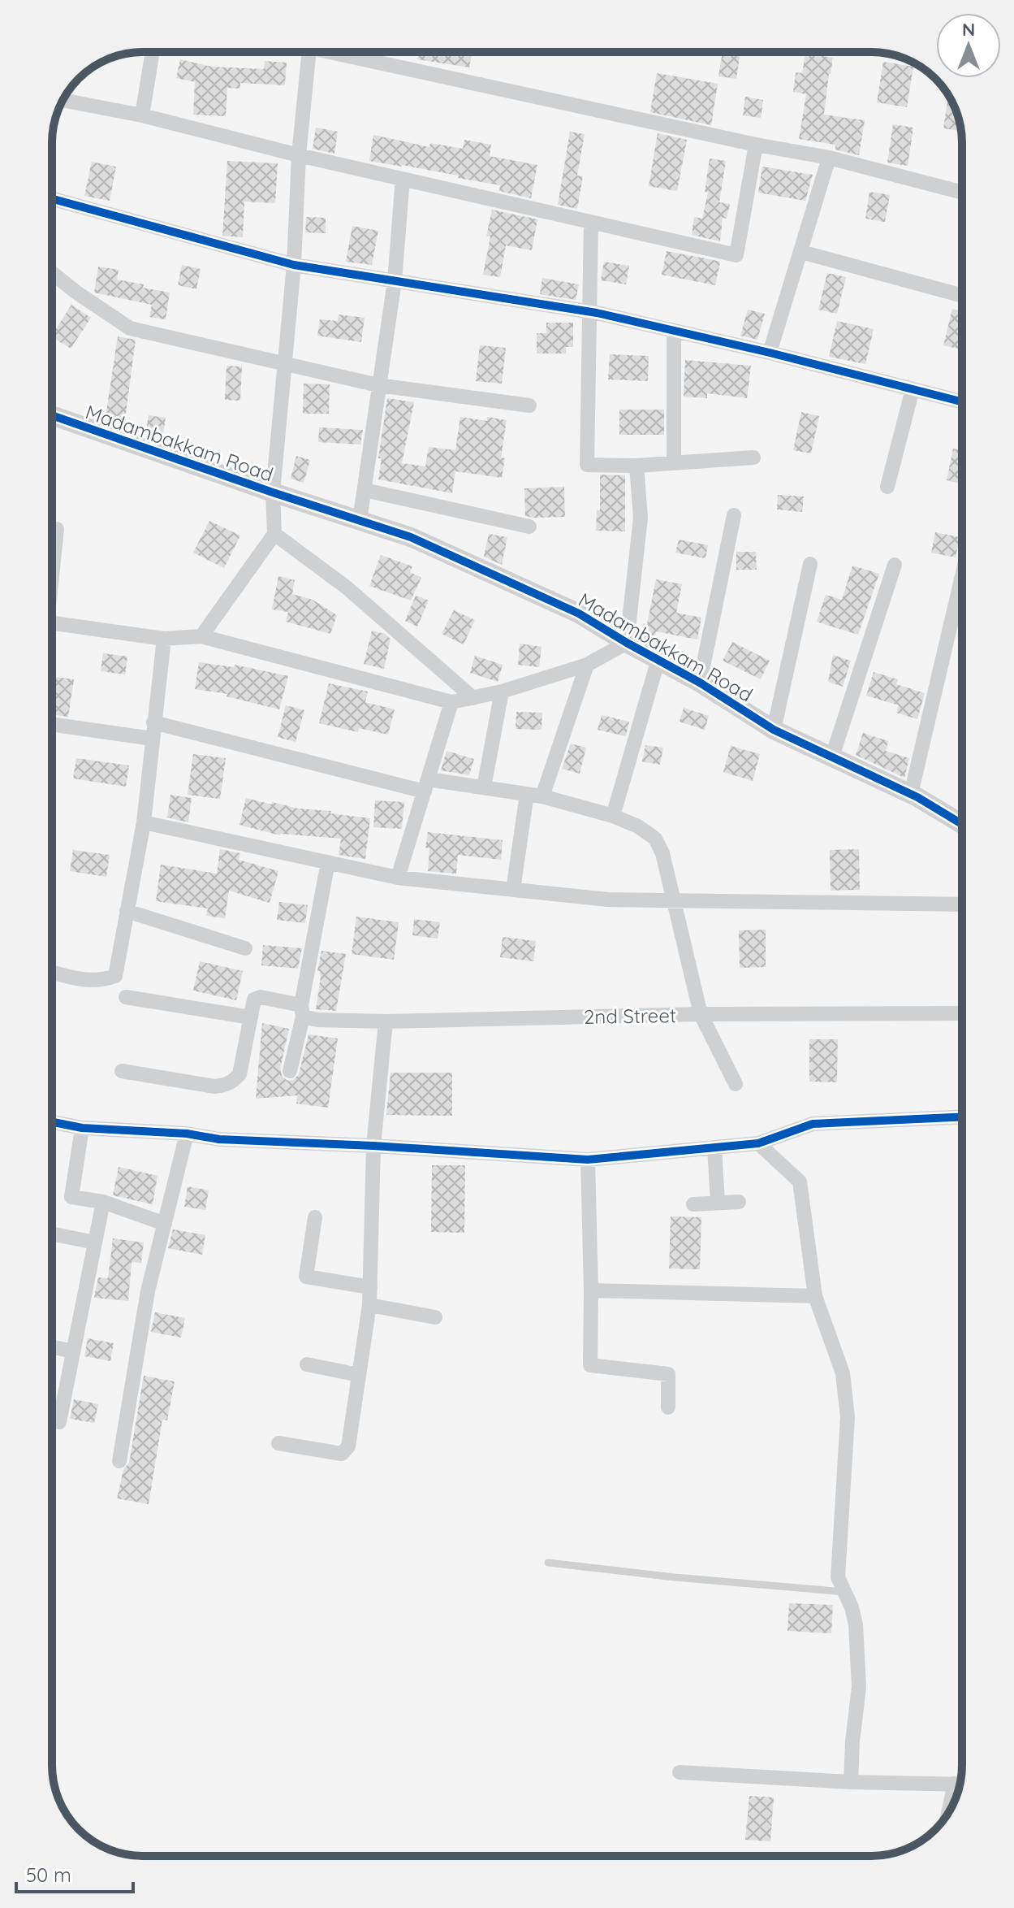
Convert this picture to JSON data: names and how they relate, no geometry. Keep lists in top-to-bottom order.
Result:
{
  "streets": {
    "street": ["Madambakkam Road", "2nd Street"]
  },
  "scale_bar": "50 m",
  "north": "top"
}
